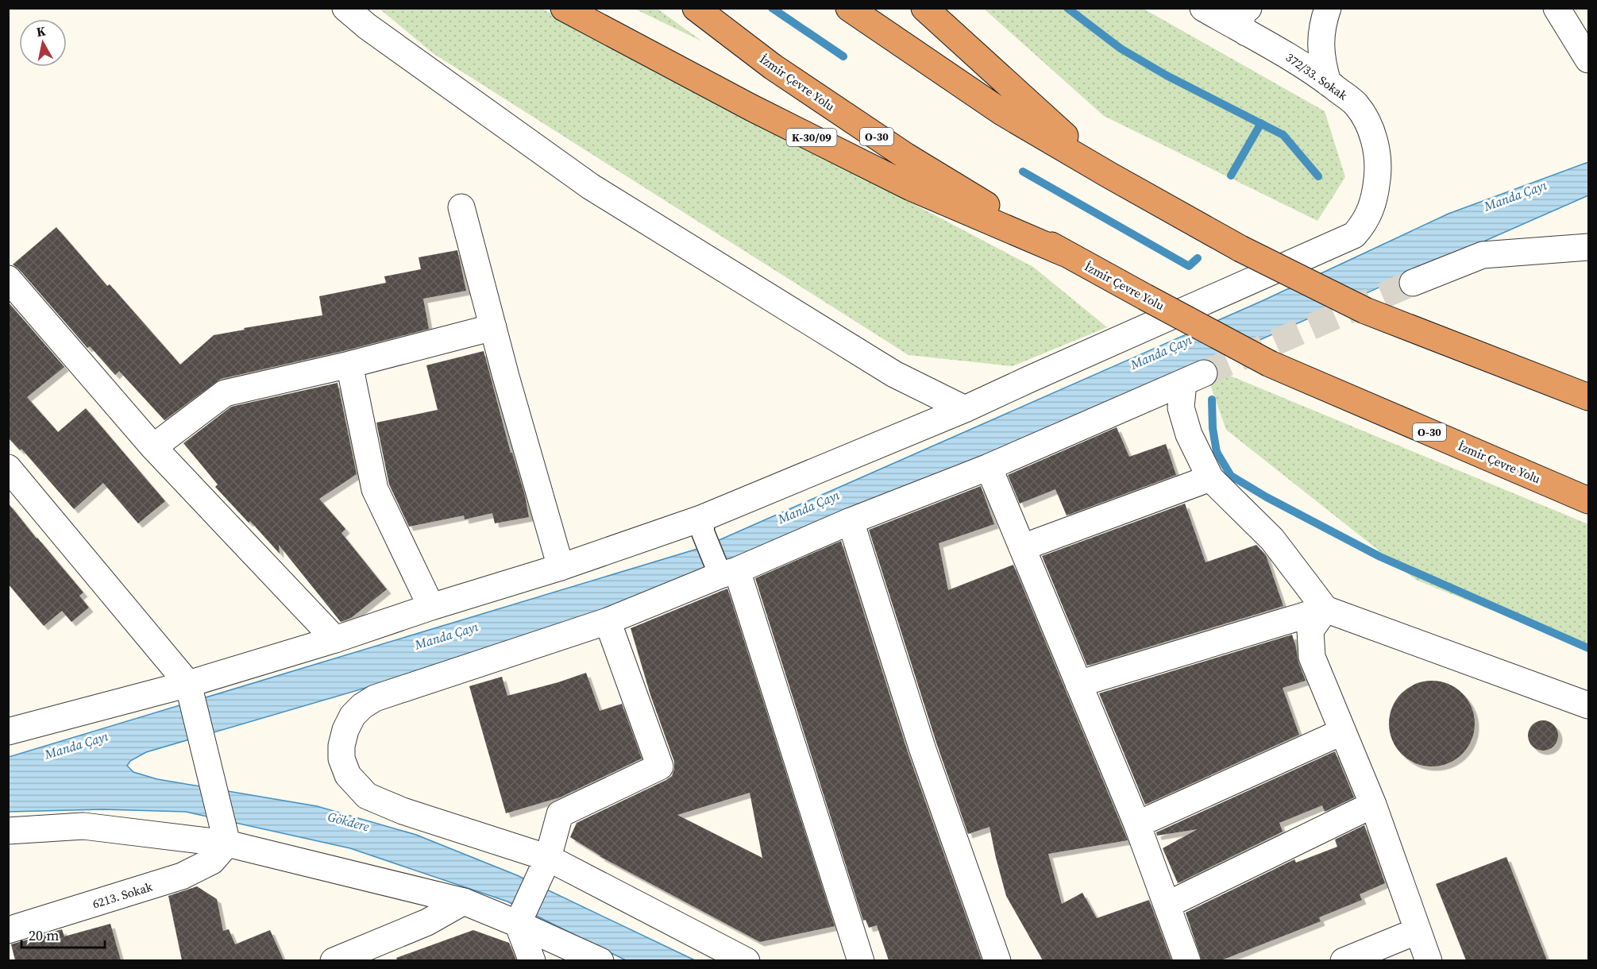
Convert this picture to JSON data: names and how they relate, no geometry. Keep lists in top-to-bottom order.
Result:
{
  "streets": {
    "highway": ["İzmir Çevre Yolu", "O-30", "K-30/09"],
    "street": ["372/33. Sokak", "6213. Sokak"]
  },
  "crossings": [
    ["İzmir Çevre Yolu", "K-30/09"]
  ],
  "water": ["Manda Çayı", "Gökdere"],
  "scale_bar": "20 m",
  "north": "top"
}
